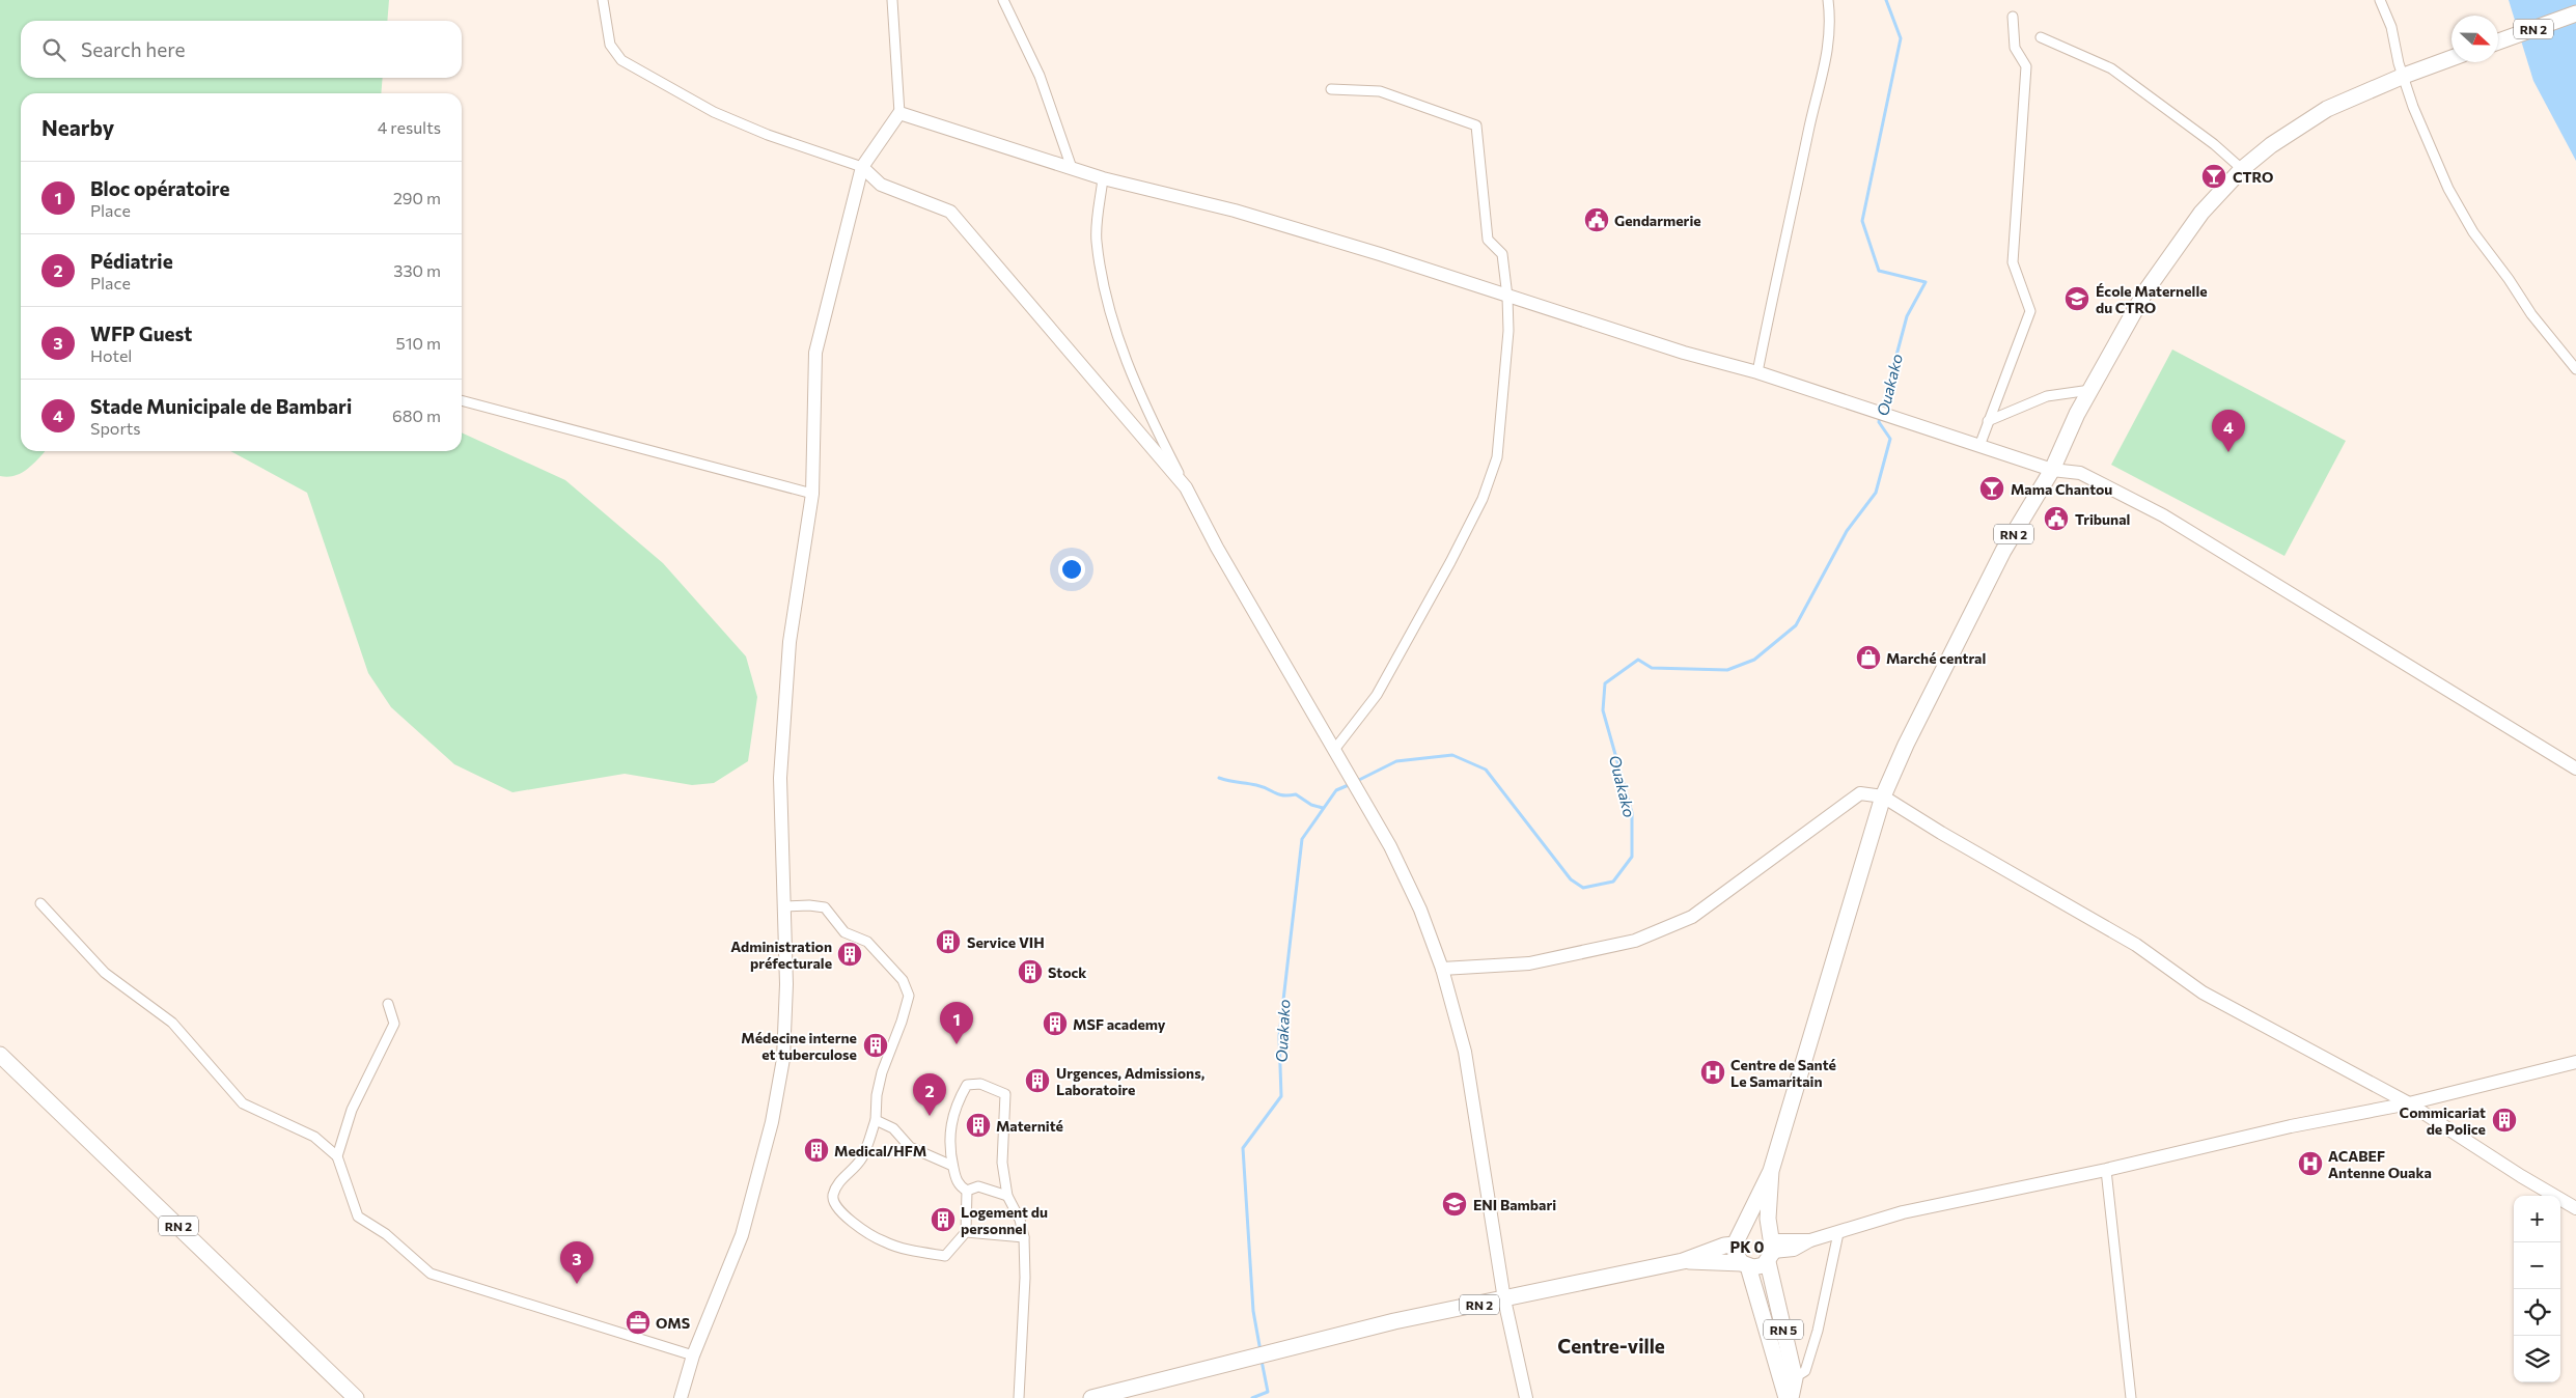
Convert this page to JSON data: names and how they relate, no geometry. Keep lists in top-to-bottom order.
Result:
{
  "streets": {
    "main road": ["RN 2", "RN 5"]
  },
  "crossings": [
    ["RN 2", "RN 5"]
  ],
  "districts": ["PK 0", "Centre-ville"],
  "water": ["Ouakako"],
  "places": {
    "bar": ["CTRO", "Mama Chantou"],
    "public building": ["Gendarmerie", "Tribunal"],
    "school or university": ["École Maternelle du CTRO", "ENI Bambari"],
    "shop": ["Marché central"],
    "building": [
      "Service VIH",
      "Administration préfecturale",
      "Stock",
      "MSF academy",
      "Médecine interne et tuberculose",
      "Urgences, Admissions, Laboratoire",
      "Commicariat de Police",
      "Maternité",
      "Medical/HFM",
      "Logement du personnel"
    ],
    "hospital": ["Centre de Santé Le Samaritain", "ACABEF Antenne Ouaka"],
    "office": ["OMS"]
  },
  "north": "right",
  "page": {
    "search": "Search here",
    "heading": ["Nearby", "4 results"],
    "list": [
      {
        "mark": "1",
        "name": "Bloc opératoire",
        "note": "Place",
        "value": "290 m"
      },
      {
        "mark": "2",
        "name": "Pédiatrie",
        "note": "Place",
        "value": "330 m"
      },
      {
        "mark": "3",
        "name": "WFP Guest",
        "note": "Hotel",
        "value": "510 m"
      },
      {
        "mark": "4",
        "name": "Stade Municipale de Bambari",
        "note": "Sports",
        "value": "680 m"
      }
    ],
    "pins": [
      "4",
      "1",
      "2",
      "3"
    ],
    "map_buttons": ["+", "−"]
  }
}
